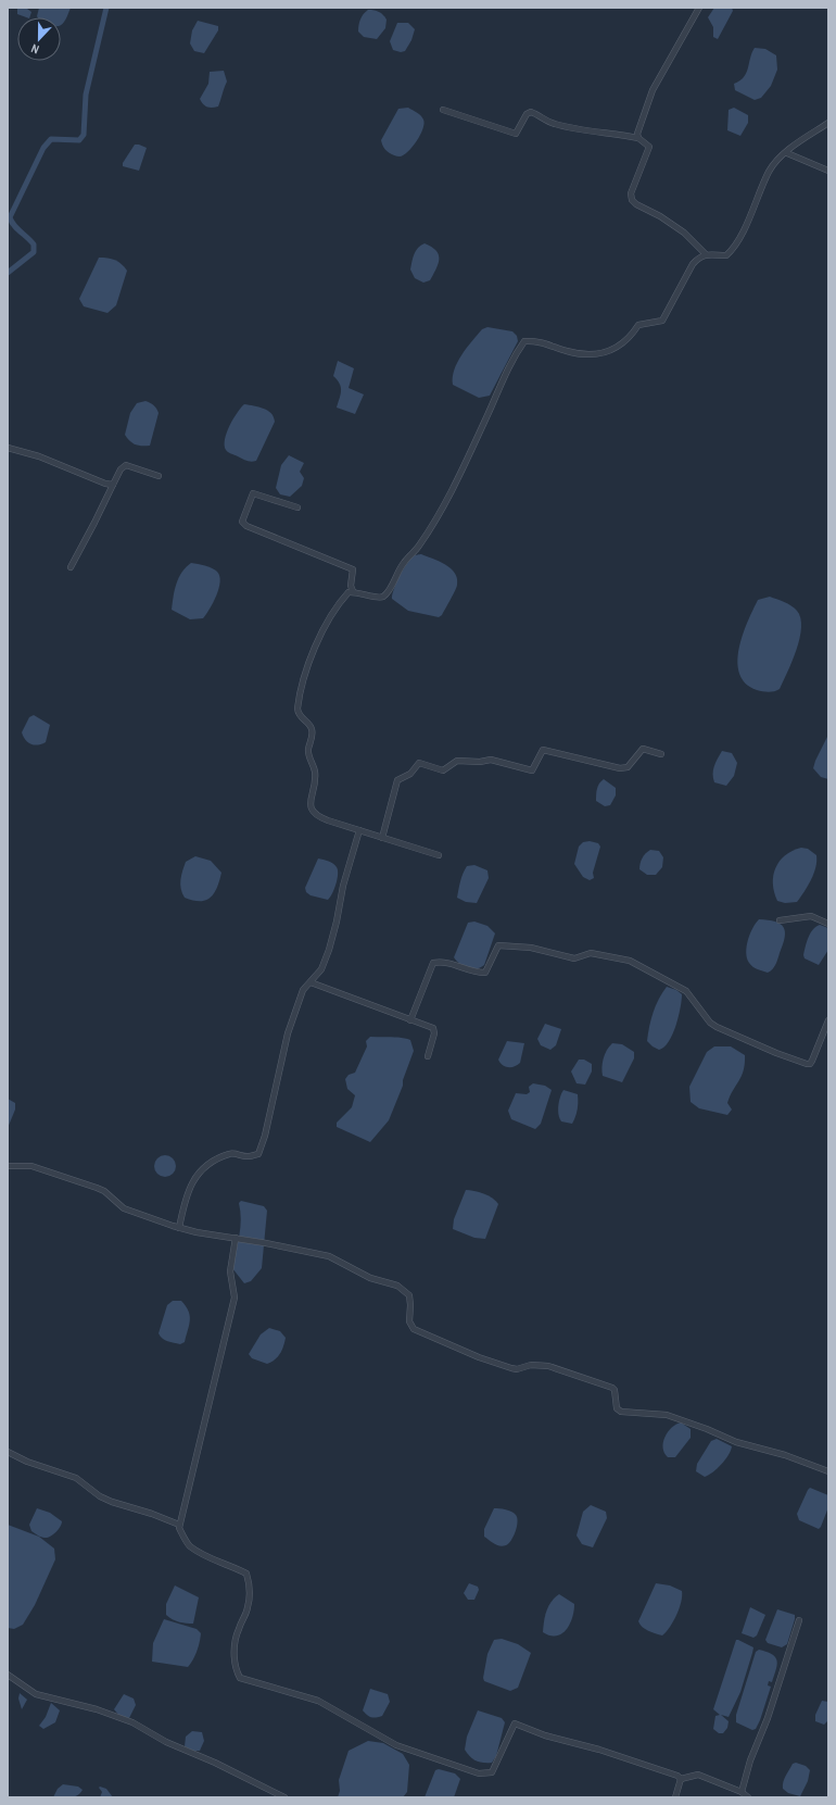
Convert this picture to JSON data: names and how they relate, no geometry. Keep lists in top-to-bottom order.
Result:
{
  "north": "bottom"
}
